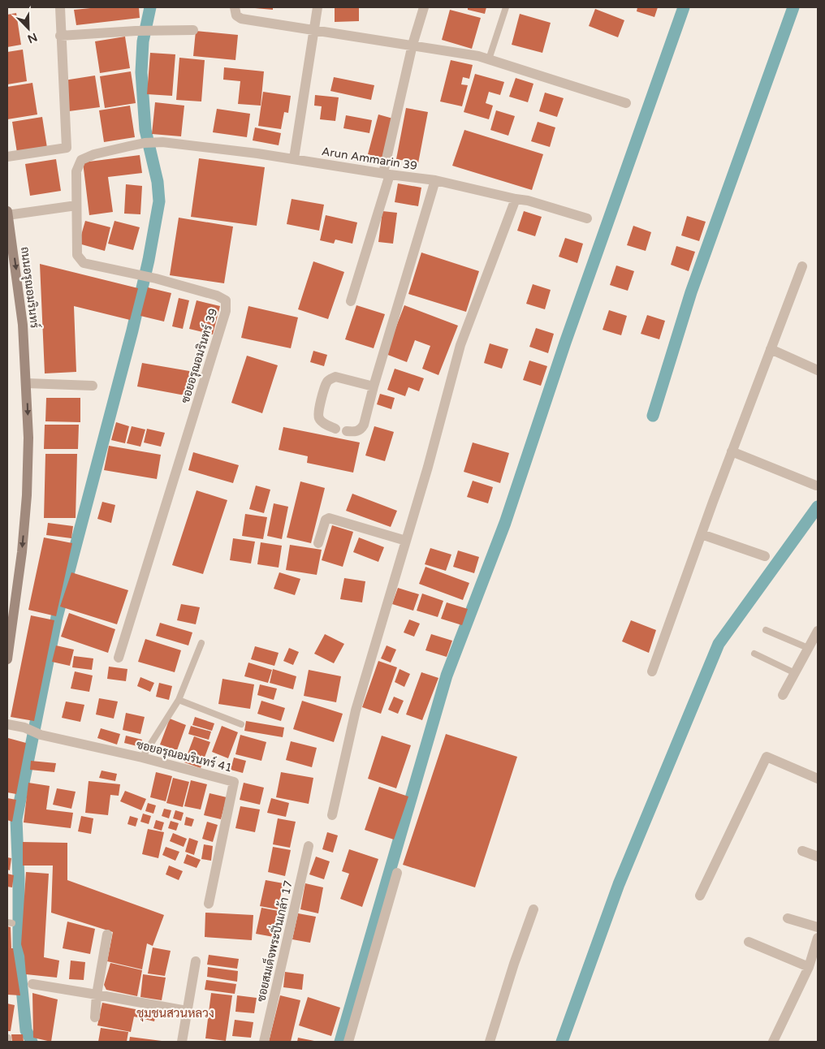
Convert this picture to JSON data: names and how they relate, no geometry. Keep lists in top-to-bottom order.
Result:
{
  "streets": {
    "main road": ["ถนนอรุณอมรินทร์"],
    "street": [
      "Arun Ammarin 39",
      "ซอยอรุณอมรินทร์ 39",
      "ซอยอรุณอมรินทร์ 41",
      "ซอยสมเด็จพระปิ่นเกล้า 17"
    ]
  },
  "crossings": [
    ["Arun Ammarin 39", "ซอยอรุณอมรินทร์ 39"]
  ],
  "one_way": ["ถนนอรุณอมรินทร์"],
  "districts": ["ชุมชนสวนหลวง"],
  "north": "bottom right"
}
